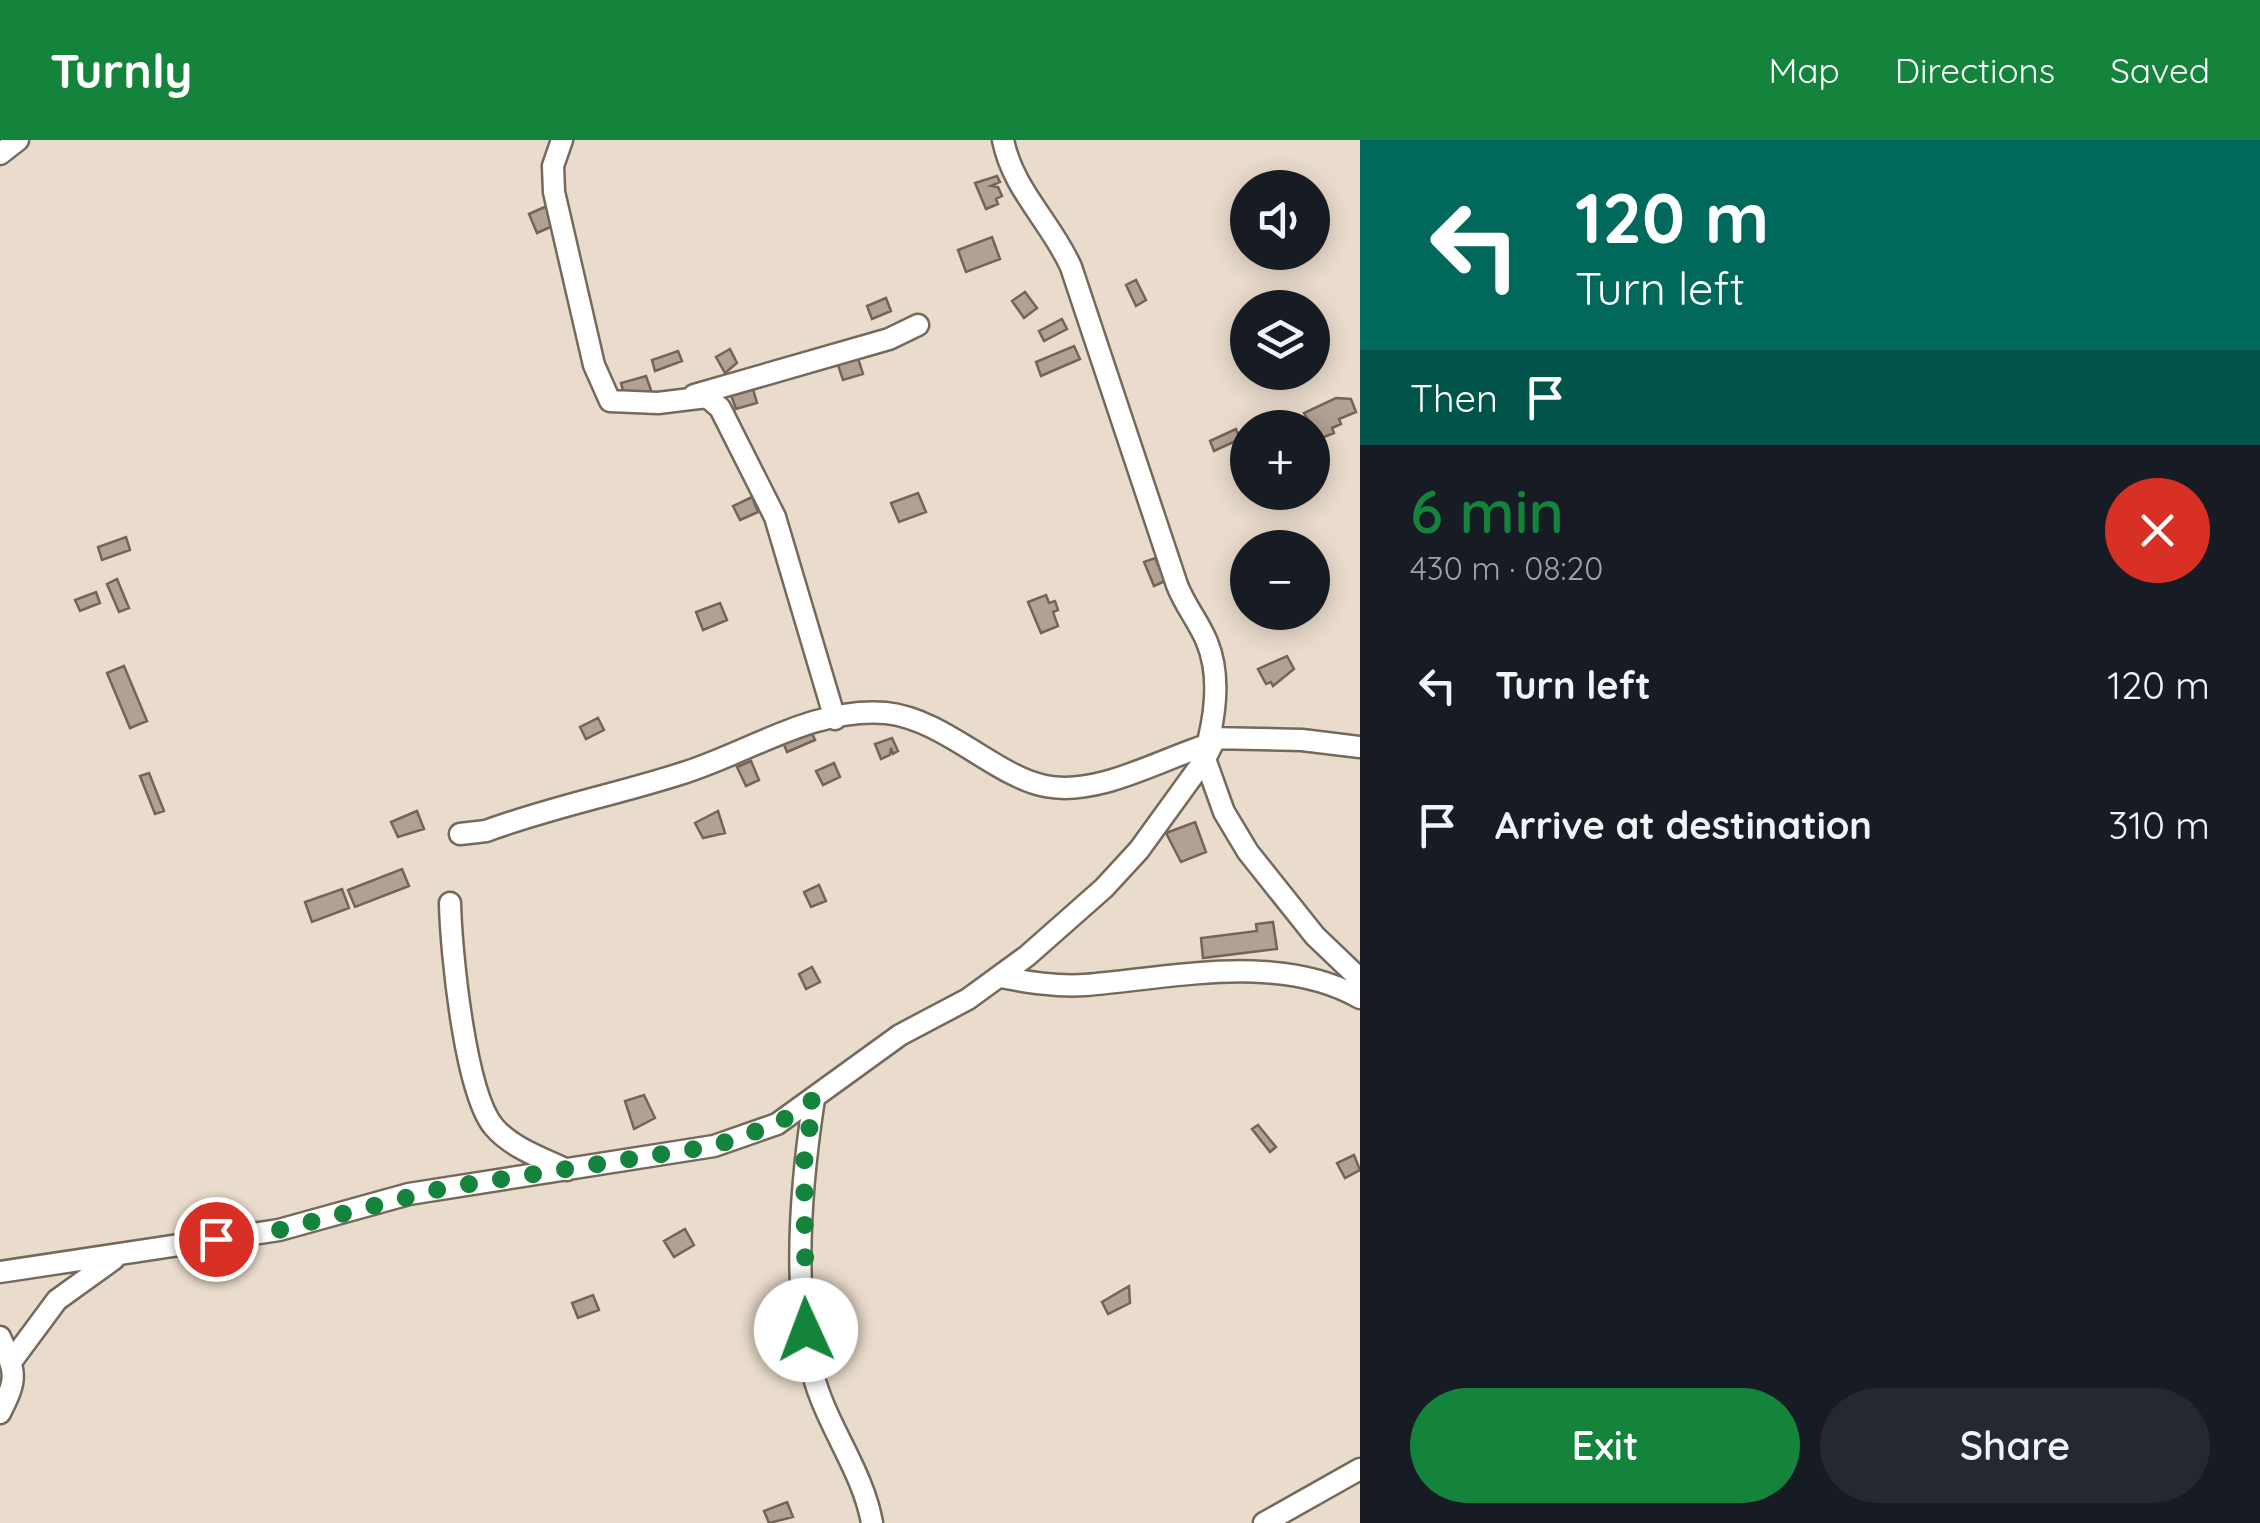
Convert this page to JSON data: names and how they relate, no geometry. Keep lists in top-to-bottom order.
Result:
{
  "page": {
    "header": "Turnly",
    "nav": ["Map", "Directions", "Saved"],
    "turn": ["120 m", "Turn left"],
    "map_buttons": ["+", "−"],
    "then": "Then",
    "heading": ["6 min", "430 m · 08:20"],
    "list": [
      {
        "name": "Turn left",
        "value": "120 m"
      },
      {
        "name": "Arrive at destination",
        "value": "310 m"
      }
    ],
    "buttons": ["Exit", "Share"]
  }
}
